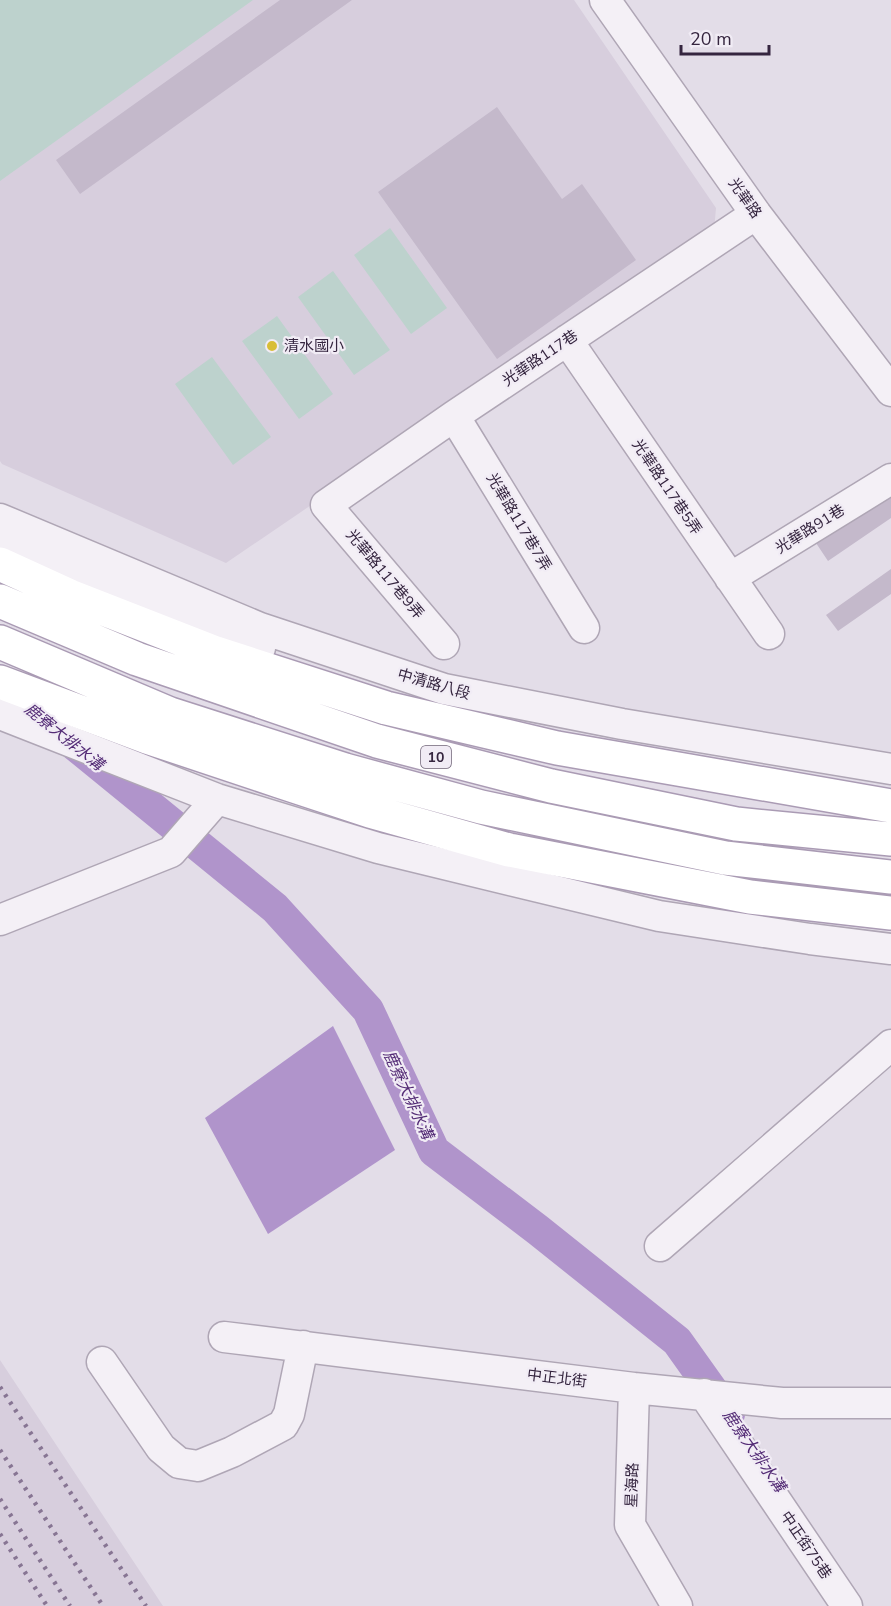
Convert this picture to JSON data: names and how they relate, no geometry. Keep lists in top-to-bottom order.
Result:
{
  "streets": {
    "main road": ["10"],
    "street": [
      "光華路",
      "光華路117巷",
      "光華路117巷5弄",
      "光華路117巷7弄",
      "光華路91巷",
      "光華路117巷9弄",
      "中清路八段",
      "中正北街",
      "星海路",
      "中正街75巷"
    ]
  },
  "crossings": [
    ["光華路", "光華路117巷"],
    ["光華路117巷", "光華路117巷5弄"],
    ["光華路117巷", "光華路117巷7弄"],
    ["光華路117巷", "光華路117巷9弄"],
    ["光華路117巷5弄", "光華路91巷"],
    ["中正北街", "星海路"],
    ["中正北街", "中正街75巷"]
  ],
  "water": ["鹿寮大排水溝"],
  "places": ["清水國小"],
  "scale_bar": "20 m"
}
